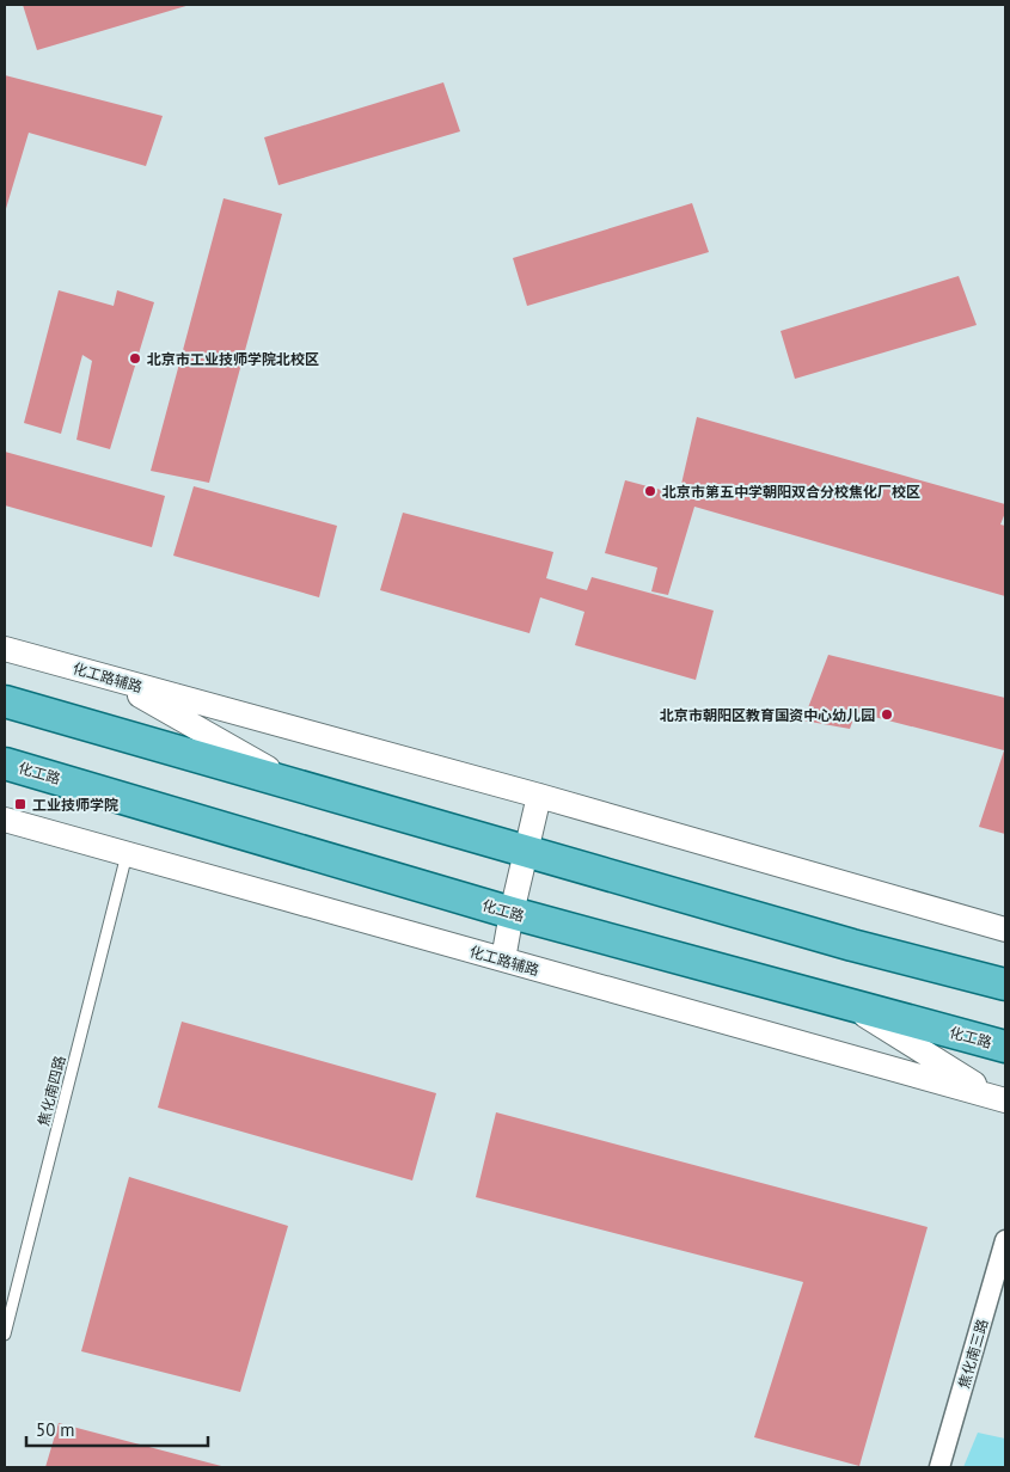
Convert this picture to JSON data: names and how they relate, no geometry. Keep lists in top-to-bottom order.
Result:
{
  "streets": {
    "main road": ["化工路"],
    "street": ["化工路辅路", "焦化南三路"],
    "lane": ["焦化南四路"]
  },
  "crossings": [
    ["化工路辅路", "焦化南四路"]
  ],
  "places": {
    "other": ["北京市工业技师学院北校区", "北京市第五中学朝阳双合分校焦化厂校区", "北京市朝阳区教育国资中心幼儿园"],
    "transit": ["工业技师学院"]
  },
  "scale_bar": "50 m"
}
